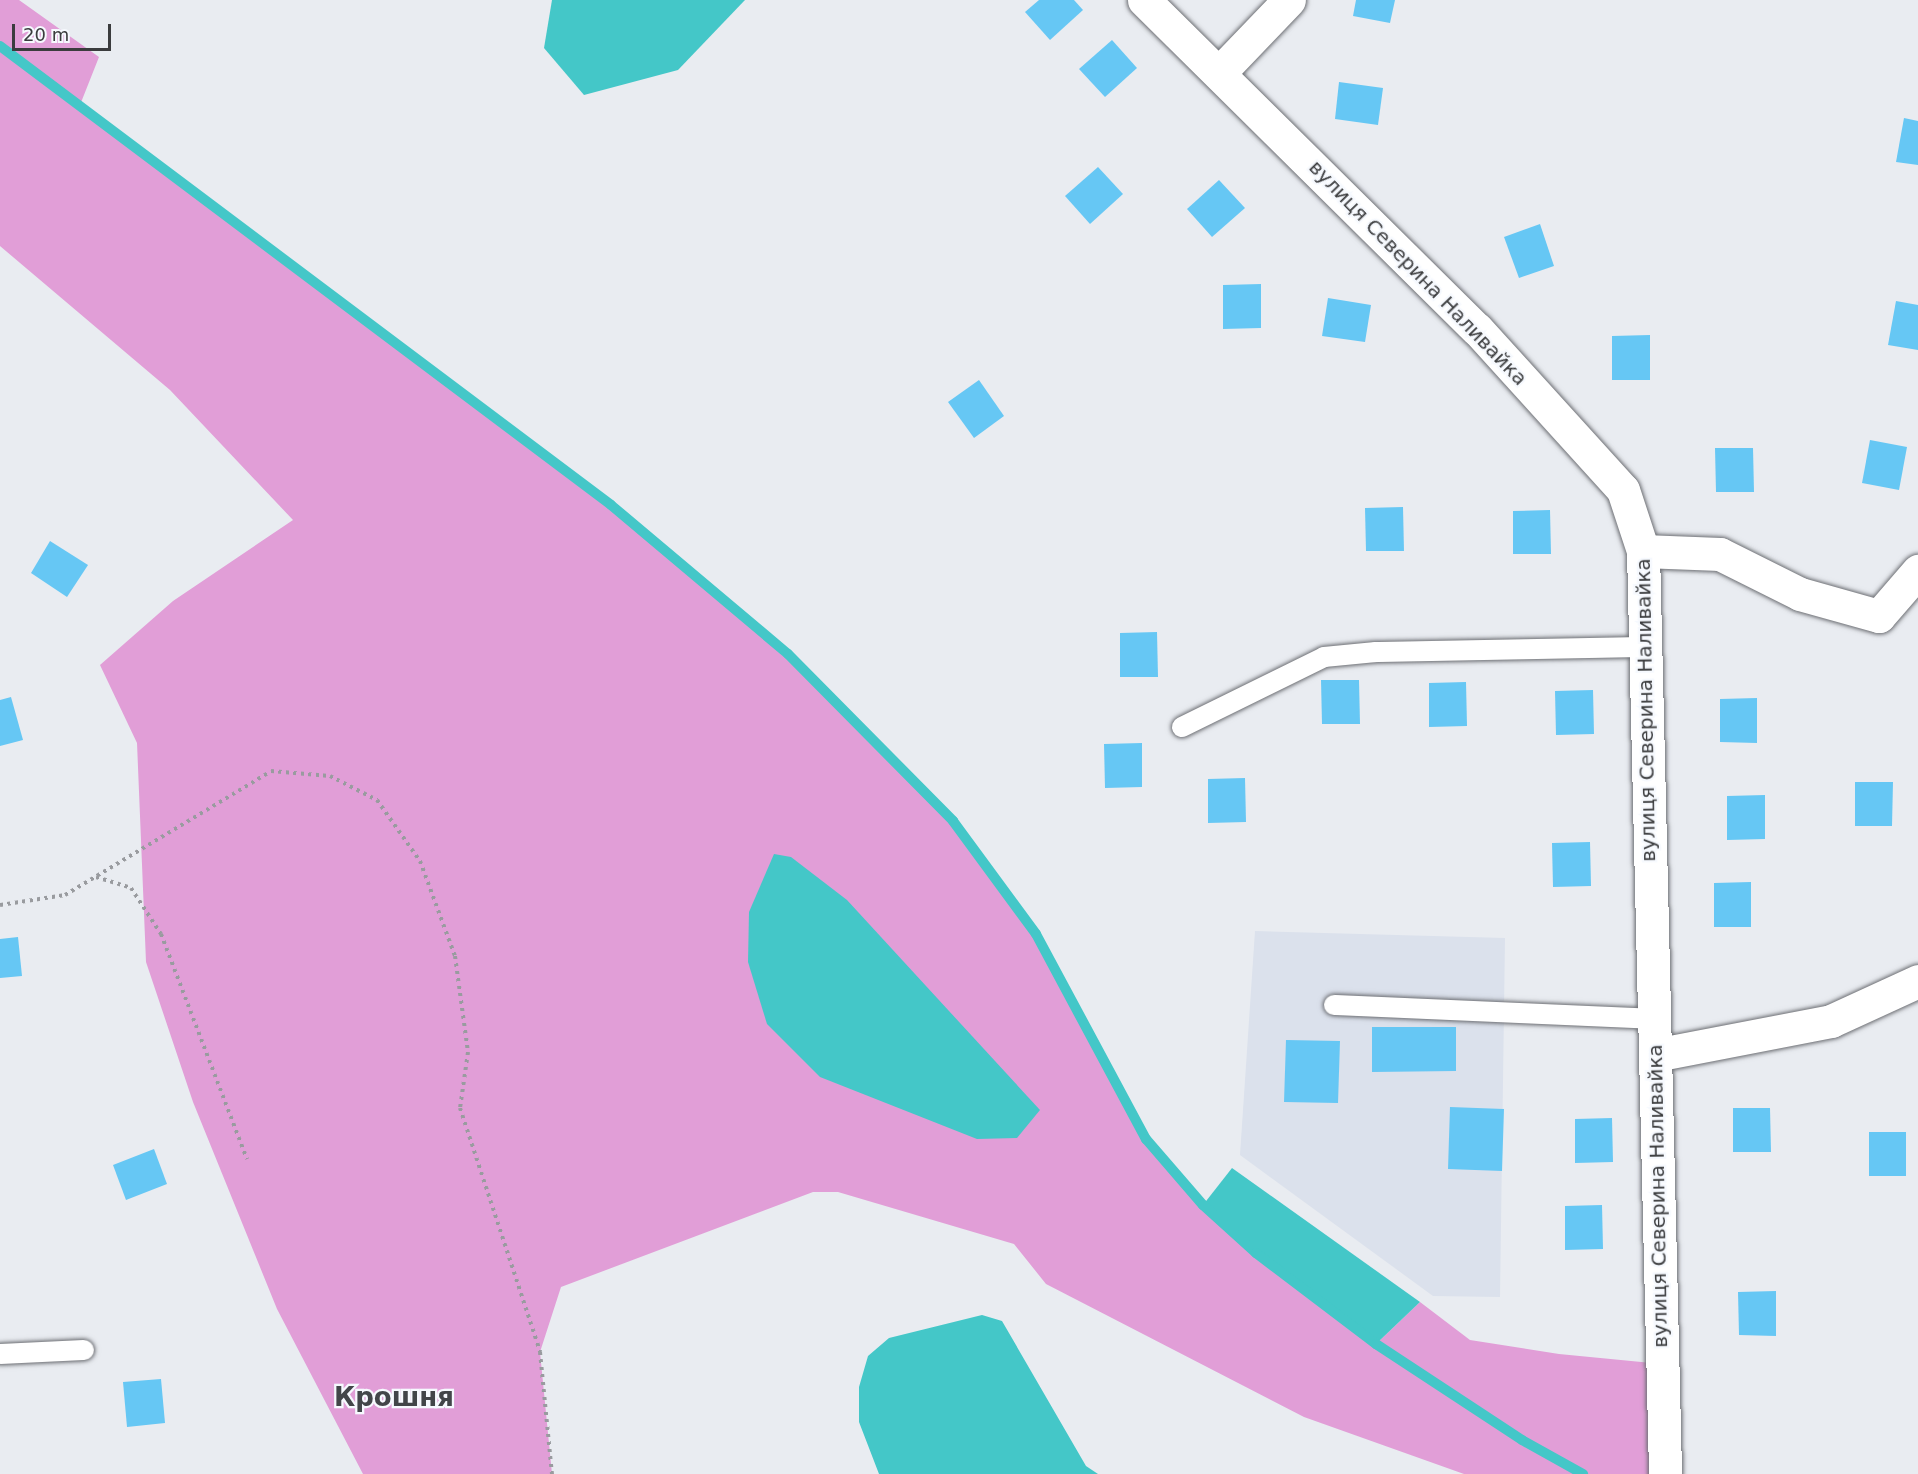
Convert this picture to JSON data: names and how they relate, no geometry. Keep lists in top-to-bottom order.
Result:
{
  "streets": {
    "street": ["вулиця Северина Наливайка"]
  },
  "districts": ["Крошня"],
  "scale_bar": "20 m"
}
